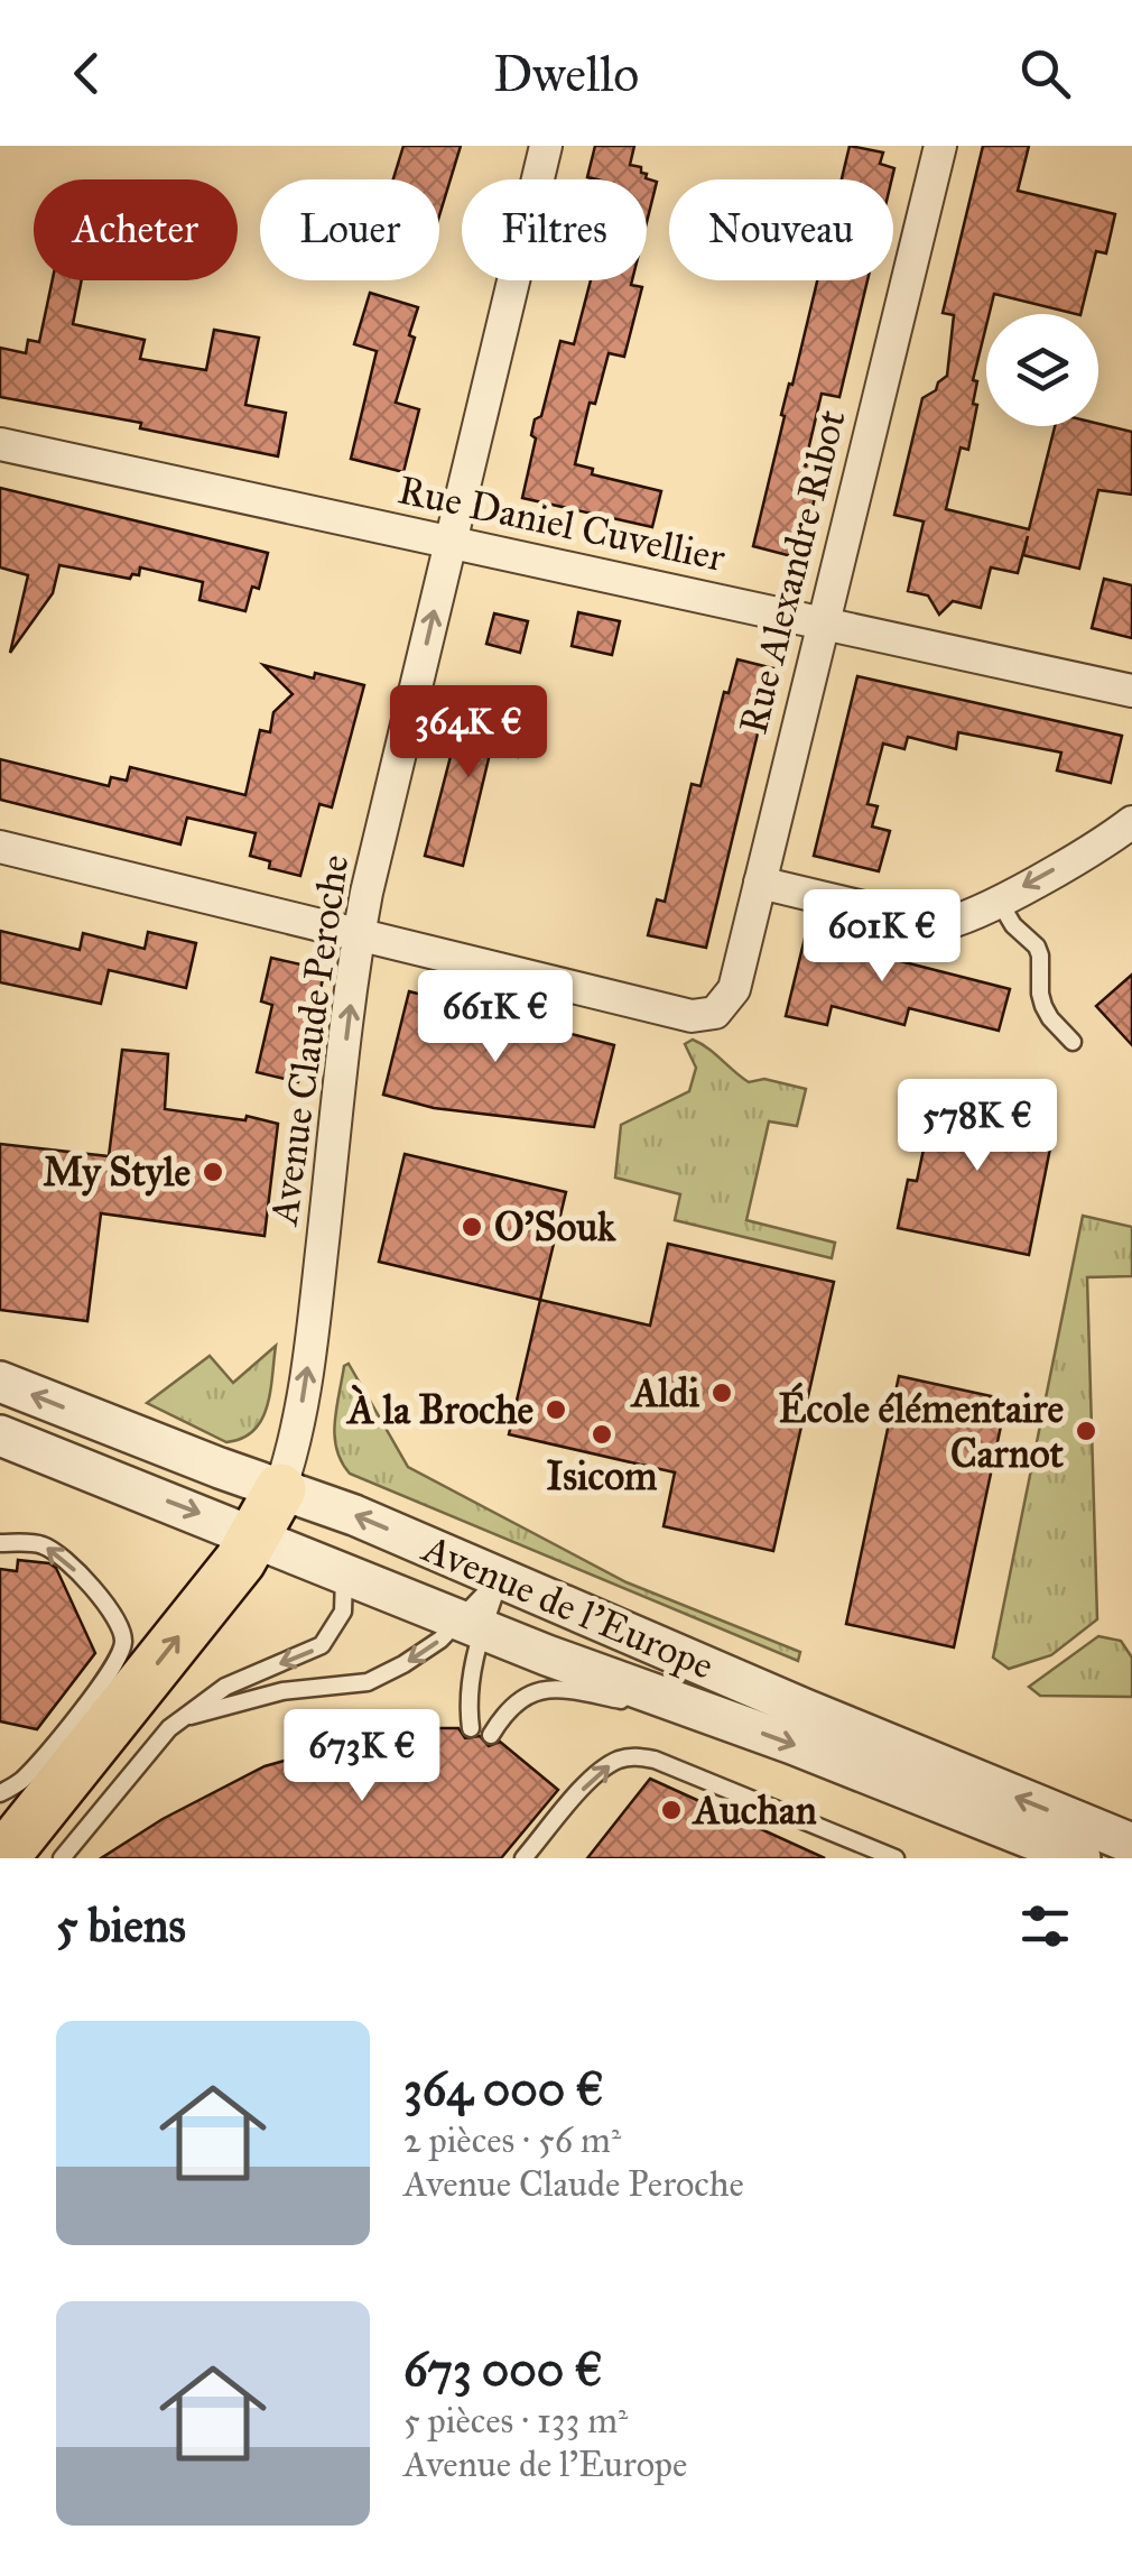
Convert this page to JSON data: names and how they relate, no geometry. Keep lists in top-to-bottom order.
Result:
{
  "streets": {
    "street": [
      "Rue Daniel Cuvellier",
      "Rue Alexandre Ribot",
      "Avenue Claude Peroche",
      "Avenue de l'Europe"
    ]
  },
  "crossings": [
    ["Rue Daniel Cuvellier", "Rue Alexandre Ribot"],
    ["Rue Daniel Cuvellier", "Avenue Claude Peroche"],
    ["Rue Alexandre Ribot", "Avenue Claude Peroche"],
    ["Avenue Claude Peroche", "Avenue de l'Europe"]
  ],
  "one_way": ["Avenue Claude Peroche"],
  "places": [
    "My Style",
    "O’Souk",
    "Aldi",
    "À la Broche",
    "École élémentaire Carnot",
    "Isicom",
    "Auchan"
  ],
  "page": {
    "header": "Dwello",
    "chip": [
      "Acheter",
      "Louer",
      "Filtres",
      "Nouveau"
    ],
    "price": [
      "364K €",
      "601K €",
      "661K €",
      "578K €",
      "673K €"
    ],
    "heading": "5 biens",
    "list": [
      {
        "name": "364 000 €",
        "note": "2 pièces · 56 m² · Avenue Claude Peroche"
      },
      {
        "name": "673 000 €",
        "note": "5 pièces · 133 m² · Avenue de l'Europe"
      }
    ]
  }
}
